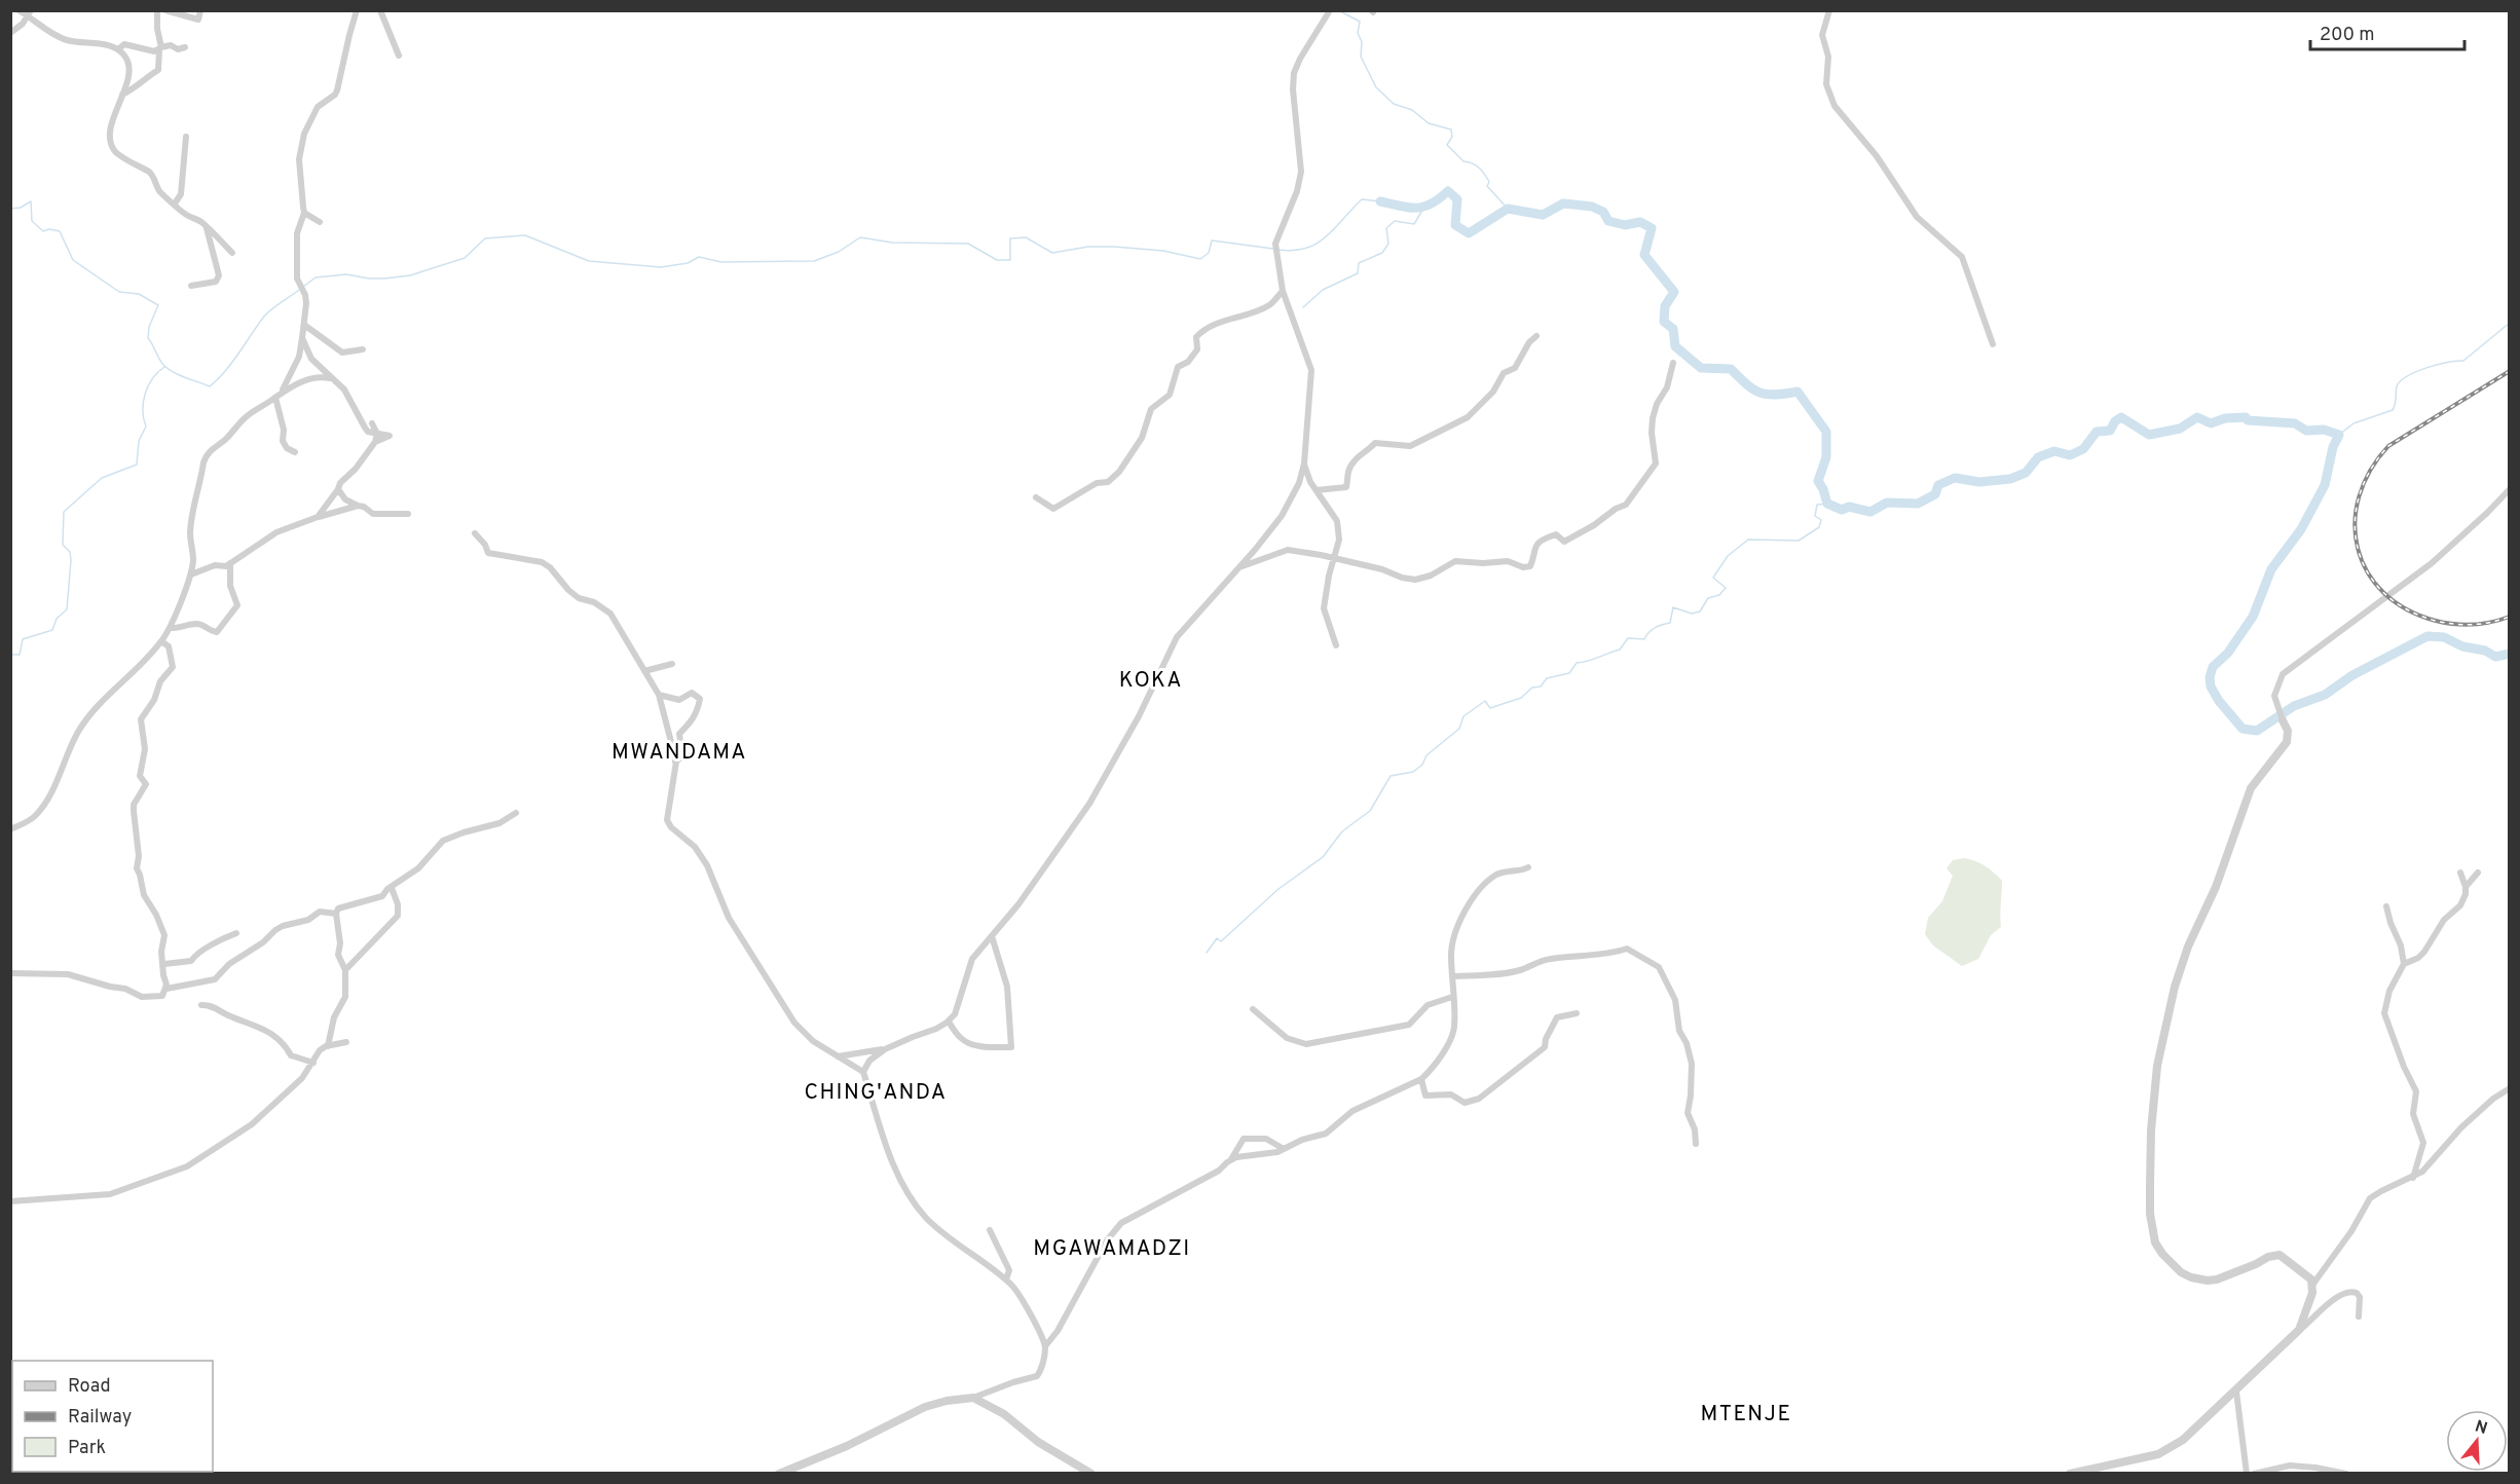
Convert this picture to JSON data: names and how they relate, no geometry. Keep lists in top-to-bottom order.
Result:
{
  "districts": [
    "KOKA",
    "MWANDAMA",
    "CHING'ANDA",
    "MGAWAMADZI",
    "MTENJE"
  ],
  "legend": ["Road", "Railway", "Park"],
  "scale_bar": "200 m",
  "north": "top"
}
